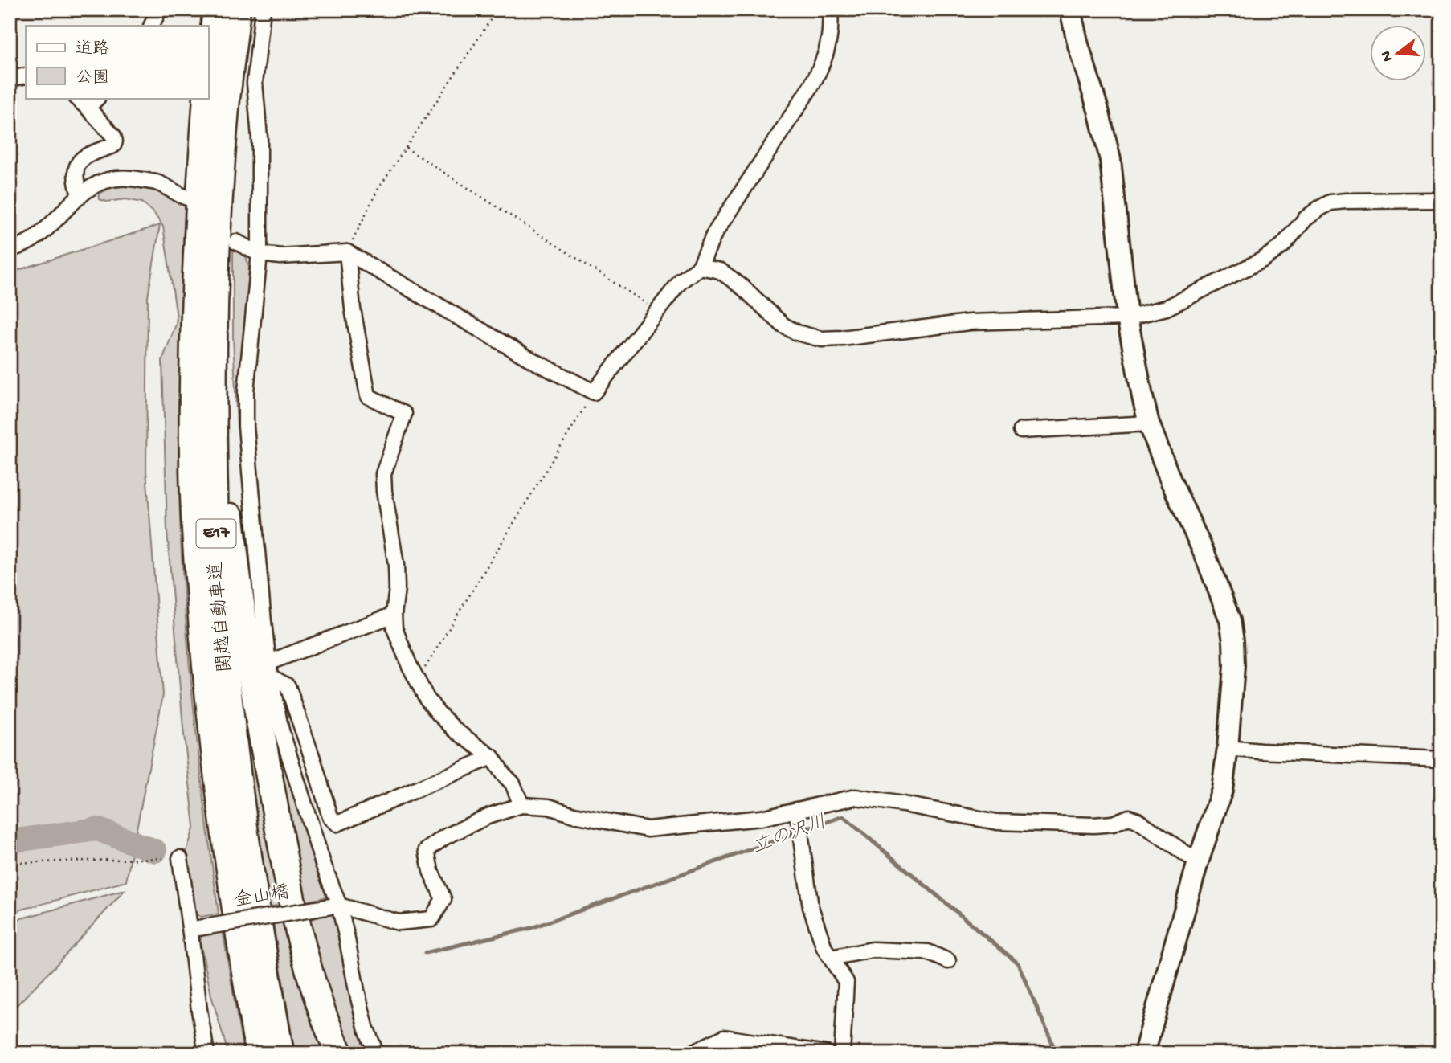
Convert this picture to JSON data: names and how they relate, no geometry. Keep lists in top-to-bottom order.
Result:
{
  "streets": {
    "highway": ["E17", "関越自動車道"],
    "street": ["金山橋"]
  },
  "water": ["立の沢川"],
  "legend": ["道路", "公園"],
  "north": "left"
}
